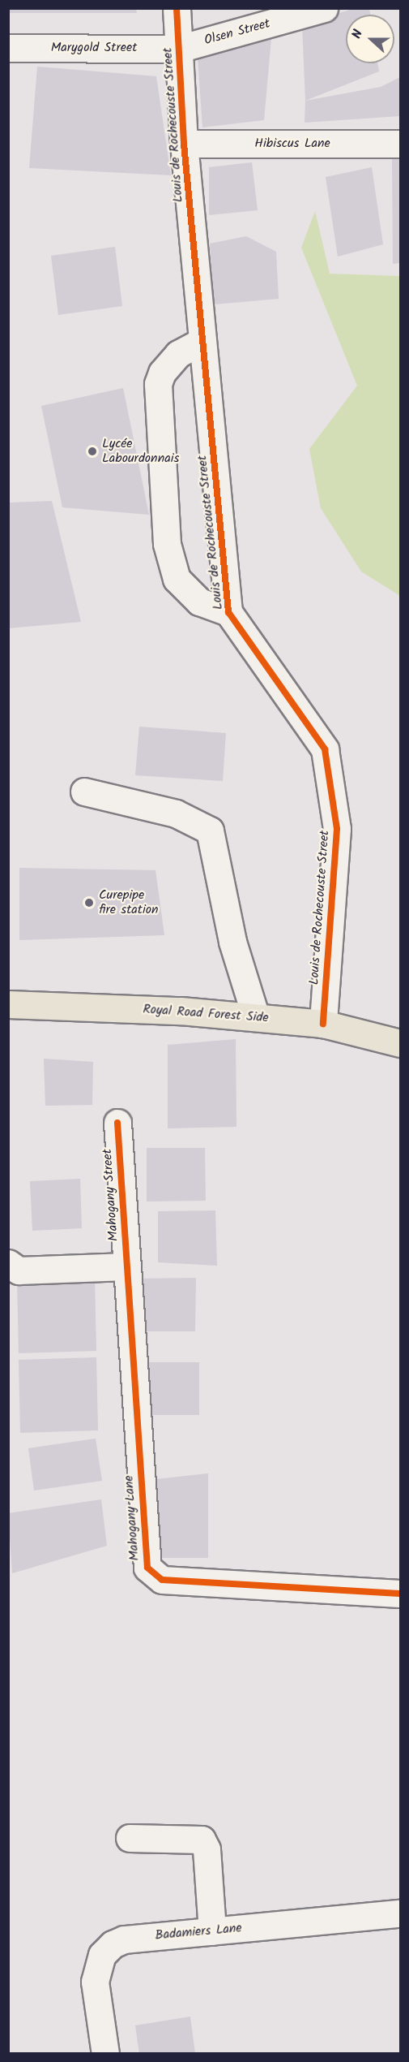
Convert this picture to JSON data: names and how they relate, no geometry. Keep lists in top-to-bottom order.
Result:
{
  "streets": {
    "main road": ["Royal Road Forest Side"],
    "street": [
      "Olsen Street",
      "Marygold Street",
      "Louis de Rochecouste Street",
      "Hibiscus Lane",
      "Mahogany Street",
      "Mahogany Lane",
      "Badamiers Lane"
    ]
  },
  "crossings": [
    ["Olsen Street", "Marygold Street"],
    ["Olsen Street", "Louis de Rochecouste Street"],
    ["Marygold Street", "Louis de Rochecouste Street"],
    ["Louis de Rochecouste Street", "Hibiscus Lane"],
    ["Louis de Rochecouste Street", "Royal Road Forest Side"],
    ["Mahogany Street", "Mahogany Lane"]
  ],
  "places": ["Lycée Labourdonnais", "Curepipe fire station"],
  "north": "left"
}
